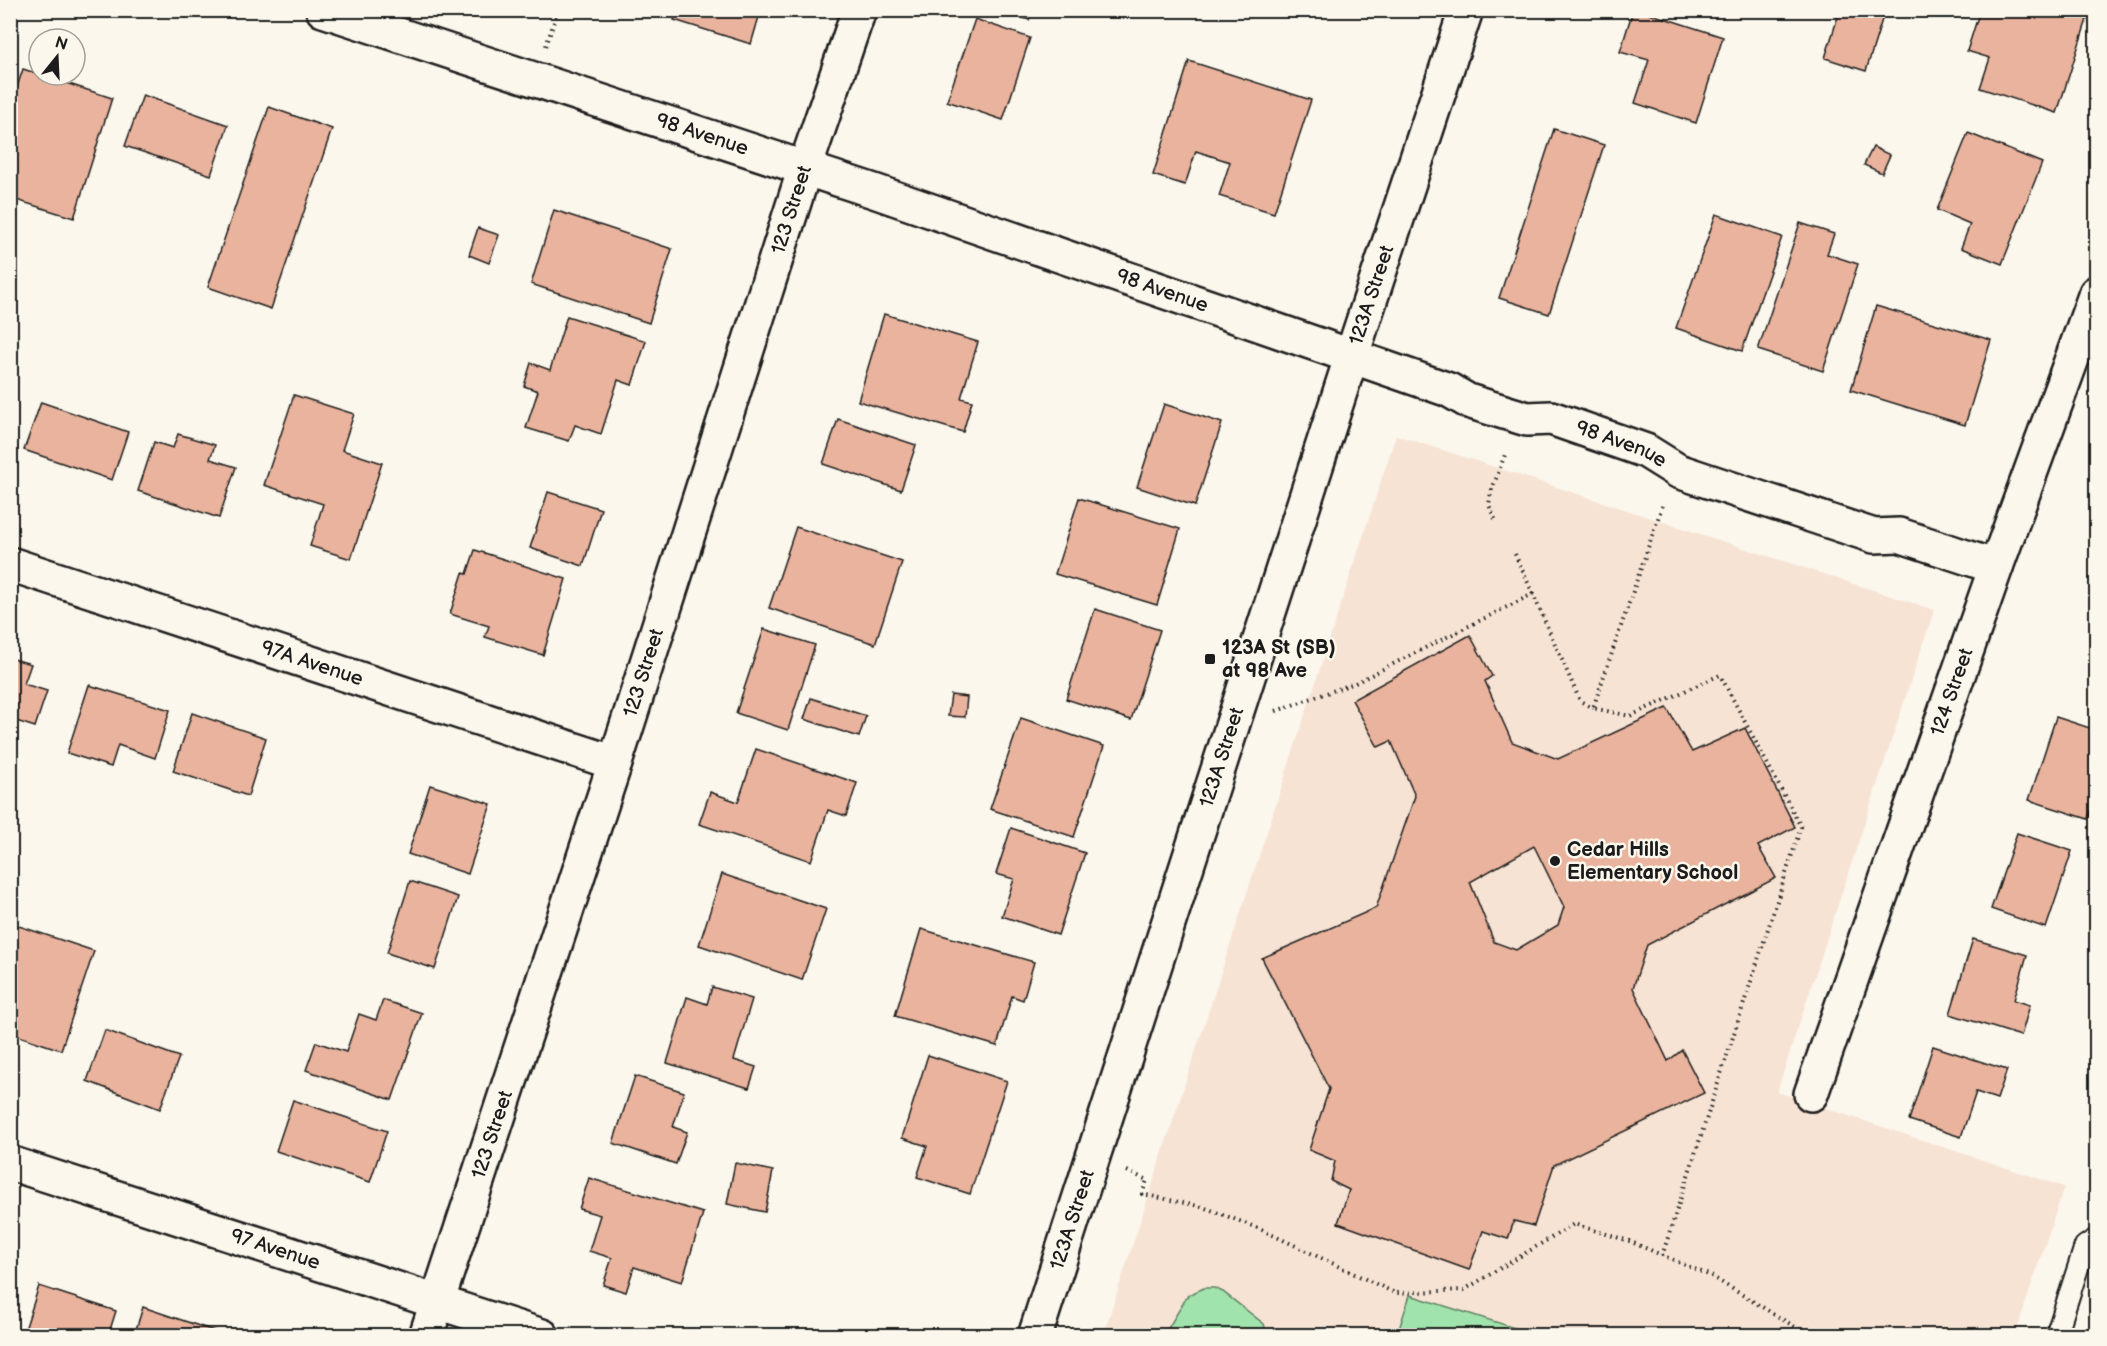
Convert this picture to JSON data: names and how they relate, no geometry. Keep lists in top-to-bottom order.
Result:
{
  "streets": {
    "street": [
      "98 Avenue",
      "123 Street",
      "123A Street",
      "97A Avenue",
      "124 Street",
      "97 Avenue"
    ]
  },
  "crossings": [
    ["98 Avenue", "123 Street"],
    ["98 Avenue", "123A Street"],
    ["98 Avenue", "124 Street"],
    ["123 Street", "97A Avenue"],
    ["123 Street", "97 Avenue"]
  ],
  "places": {
    "transit": ["123A St (SB) at 98 Ave"],
    "other": ["Cedar Hills Elementary School"]
  },
  "north": "top"
}
